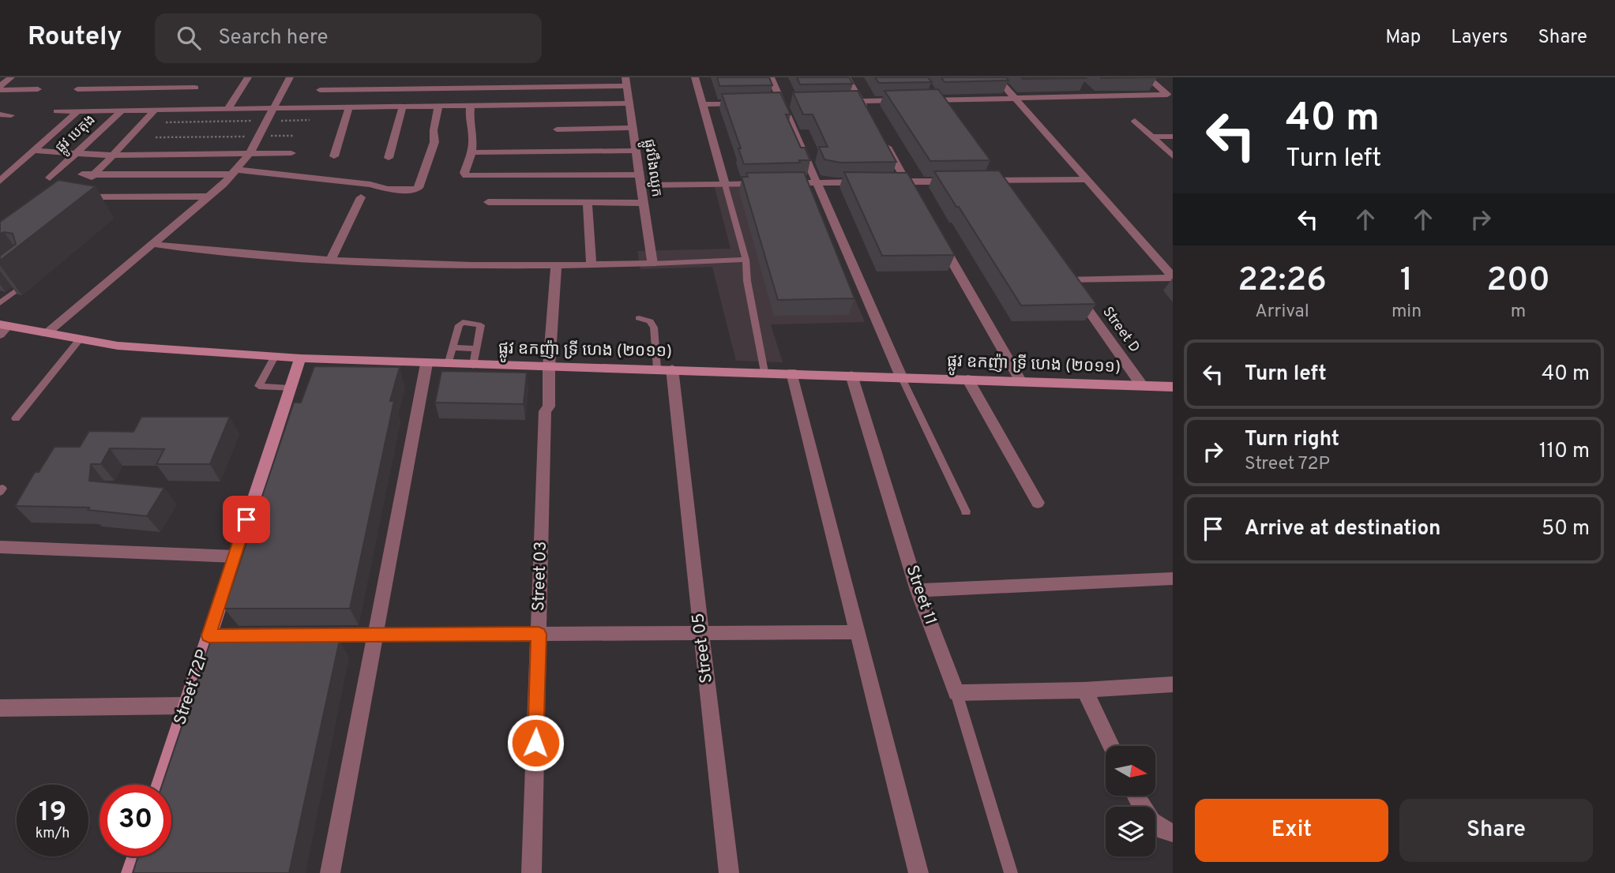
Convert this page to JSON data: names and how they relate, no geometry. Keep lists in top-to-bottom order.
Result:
{
  "streets": {
    "main road": ["ផ្លូវ ឧកញ៉ា ទ្រី ហេង (២០១១)", "Street 72P"],
    "street": [
      "ផ្លូវ បេតុង",
      "ផ្លូវបឹងឈូក",
      "Street D",
      "Street 03",
      "Street 11",
      "Street 05"
    ]
  },
  "crossings": [
    ["Street D", "ផ្លូវ ឧកញ៉ា ទ្រី ហេង (២០១១)"],
    ["ផ្លូវ ឧកញ៉ា ទ្រី ហេង (២០១១)", "Street 03"],
    ["ផ្លូវ ឧកញ៉ា ទ្រី ហេង (២០១១)", "Street 11"],
    ["ផ្លូវ ឧកញ៉ា ទ្រី ហេង (២០១១)", "Street 05"],
    ["ផ្លូវ ឧកញ៉ា ទ្រី ហេង (២០១១)", "Street 72P"]
  ],
  "north": "right",
  "page": {
    "header": "Routely",
    "search": "Search here",
    "nav": ["Map", "Layers", "Share"],
    "turn": ["40 m", "Turn left"],
    "eta": [
      "22:26",
      "Arrival",
      "1",
      "min",
      "200",
      "m"
    ],
    "list": [
      {
        "name": "Turn left",
        "value": "40 m"
      },
      {
        "name": "Turn right",
        "note": "Street 72P",
        "value": "110 m"
      },
      {
        "name": "Arrive at destination",
        "value": "50 m"
      }
    ],
    "speed": "19 km/h",
    "limit": "30",
    "buttons": ["Exit", "Share"]
  }
}
